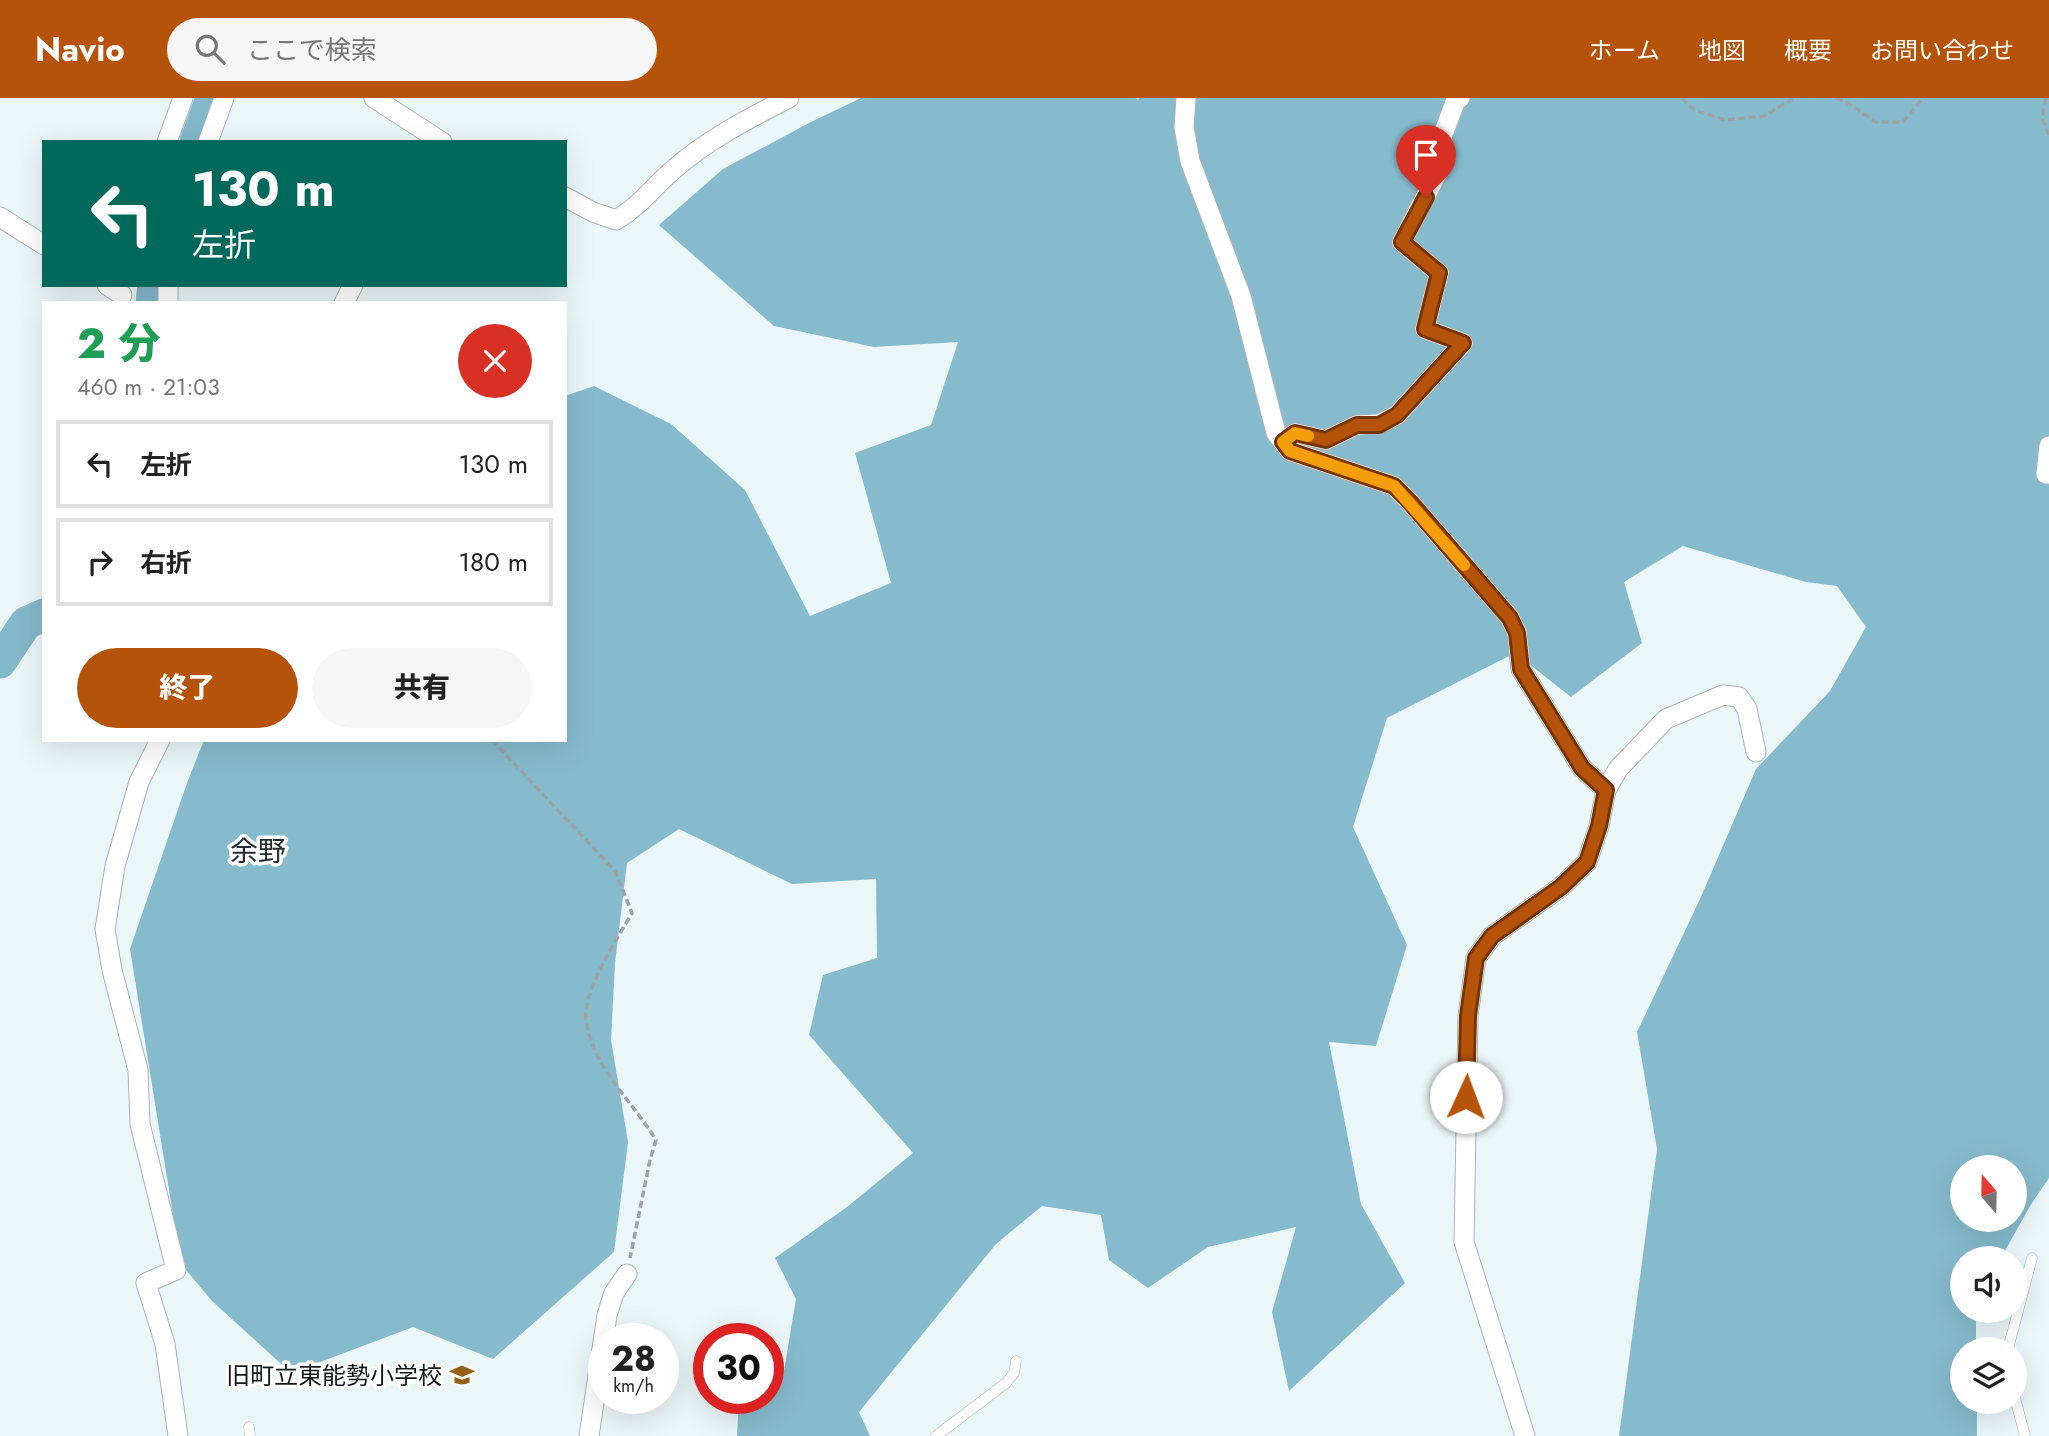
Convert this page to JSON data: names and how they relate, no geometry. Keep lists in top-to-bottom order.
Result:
{
  "districts": ["余野"],
  "places": {
    "school or university": ["旧町立東能勢小学校"]
  },
  "north": "top",
  "page": {
    "header": "Navio",
    "search": "ここで検索",
    "nav": [
      "ホーム",
      "地図",
      "概要",
      "お問い合わせ"
    ],
    "turn": ["130 m", "左折"],
    "heading": ["2 分", "460 m · 21:03"],
    "list": [
      {
        "name": "左折",
        "value": "130 m"
      },
      {
        "name": "右折",
        "value": "180 m"
      }
    ],
    "buttons": ["終了", "共有"],
    "speed": "28 km/h",
    "limit": "30"
  }
}
